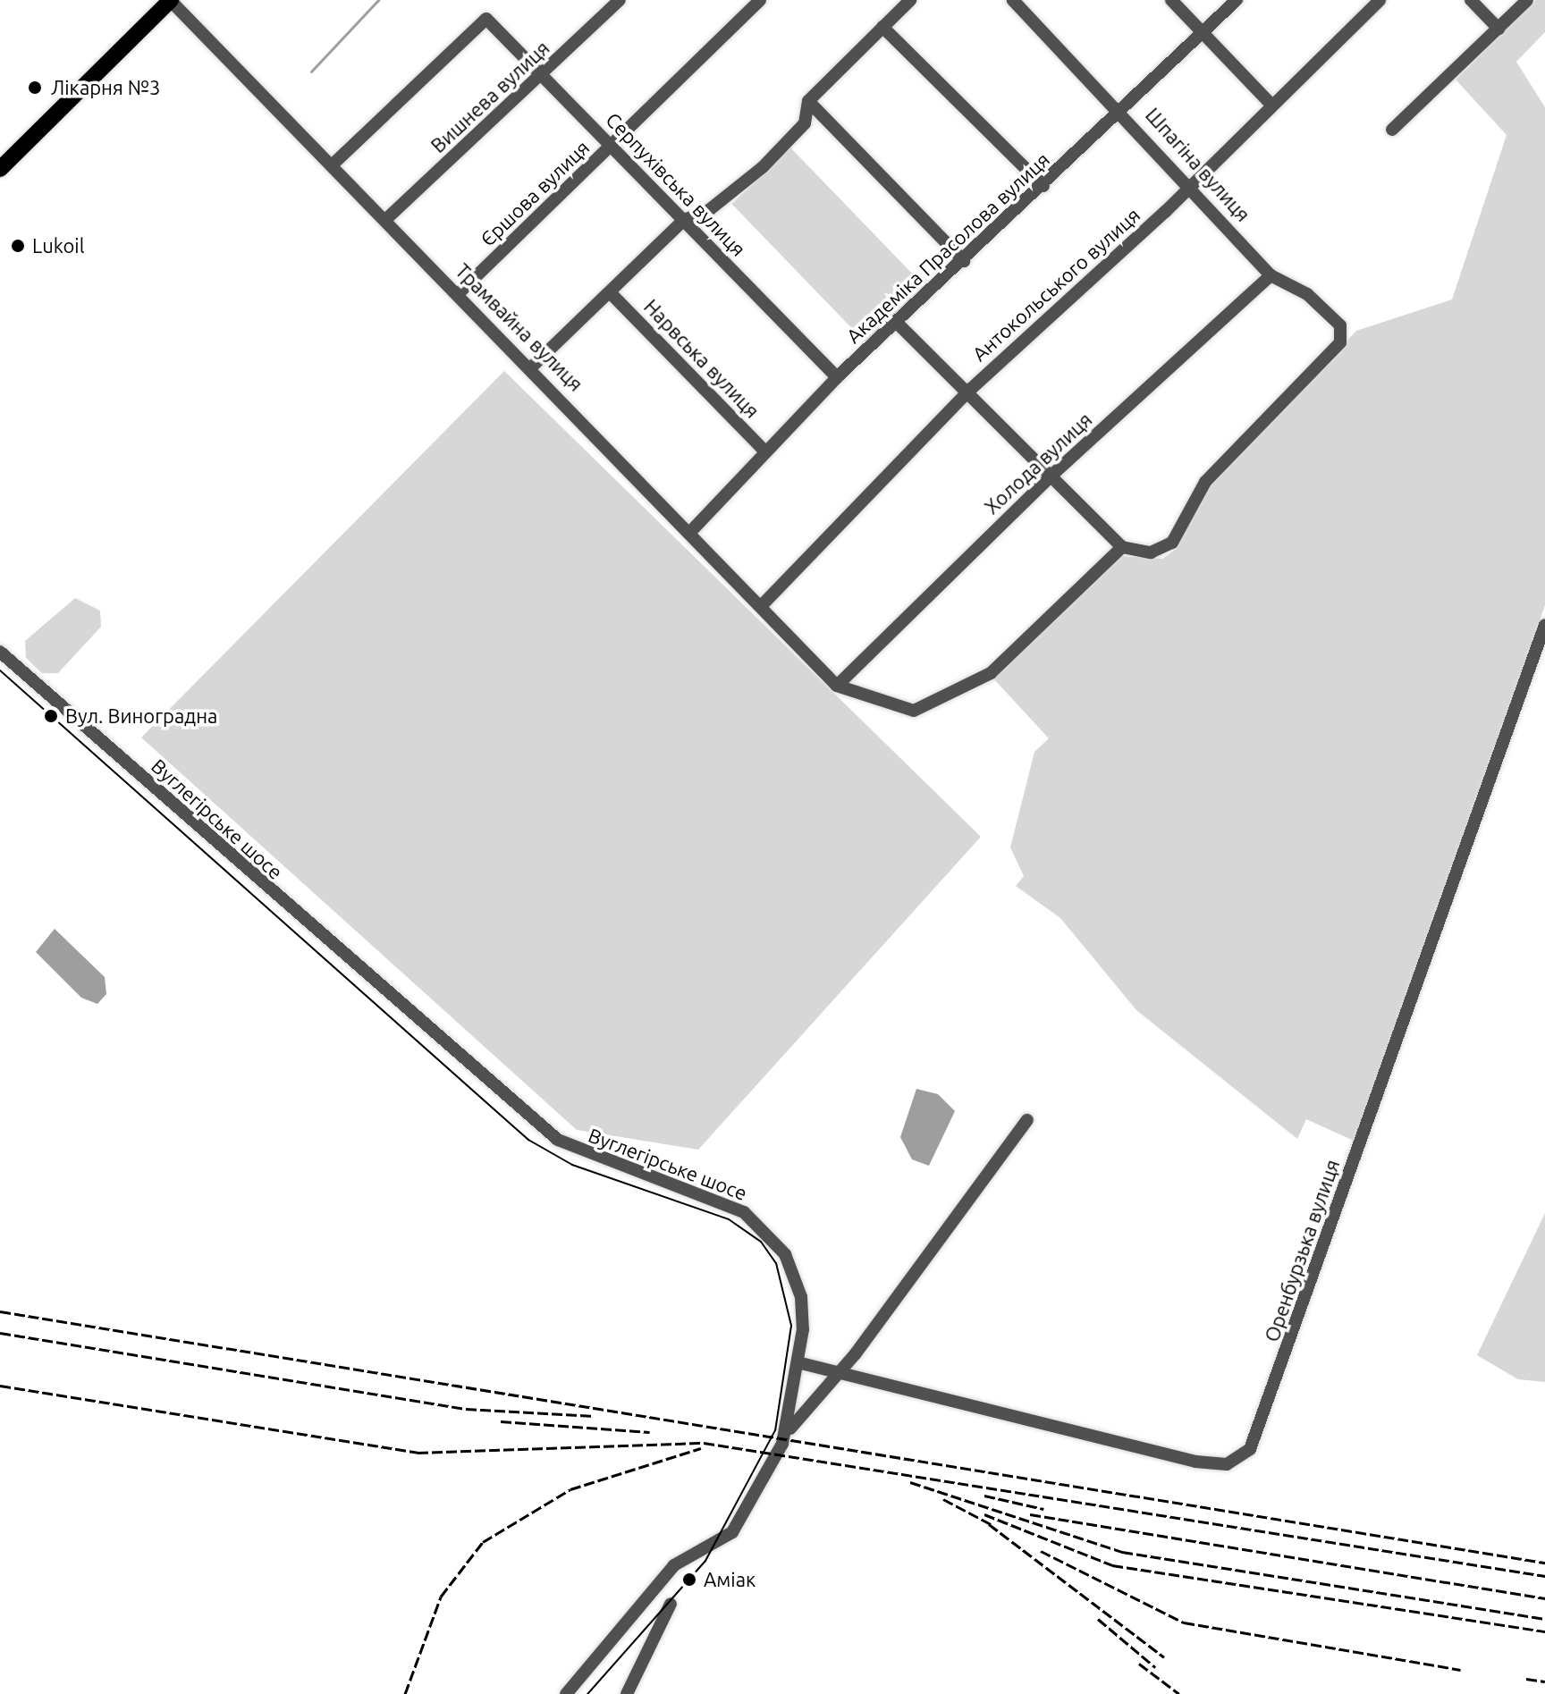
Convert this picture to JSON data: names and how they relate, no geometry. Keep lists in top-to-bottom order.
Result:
{
  "streets": {
    "street": [
      "Вишнева вулиця",
      "Шпагіна вулиця",
      "Серпухівська вулиця",
      "Єршова вулиця",
      "Академіка Прасолова вулиця",
      "Антокольського вулиця",
      "Трамвайна вулиця",
      "Нарвська вулиця",
      "Холода вулиця",
      "Вуглегірське шосе",
      "Оренбурзька вулиця"
    ]
  },
  "crossings": [
    ["Вишнева вулиця", "Серпухівська вулиця"],
    ["Вишнева вулиця", "Трамвайна вулиця"],
    ["Шпагіна вулиця", "Академіка Прасолова вулиця"],
    ["Шпагіна вулиця", "Антокольського вулиця"],
    ["Шпагіна вулиця", "Холода вулиця"],
    ["Серпухівська вулиця", "Єршова вулиця"],
    ["Серпухівська вулиця", "Академіка Прасолова вулиця"],
    ["Серпухівська вулиця", "Трамвайна вулиця"],
    ["Єршова вулиця", "Трамвайна вулиця"],
    ["Академіка Прасолова вулиця", "Трамвайна вулиця"],
    ["Академіка Прасолова вулиця", "Нарвська вулиця"],
    ["Антокольського вулиця", "Трамвайна вулиця"],
    ["Трамвайна вулиця", "Холода вулиця"],
    ["Вуглегірське шосе", "Оренбурзька вулиця"]
  ],
  "places": [
    "Лікарня №3",
    "Lukoil",
    "Вул. Виноградна",
    "Аміак"
  ]
}
